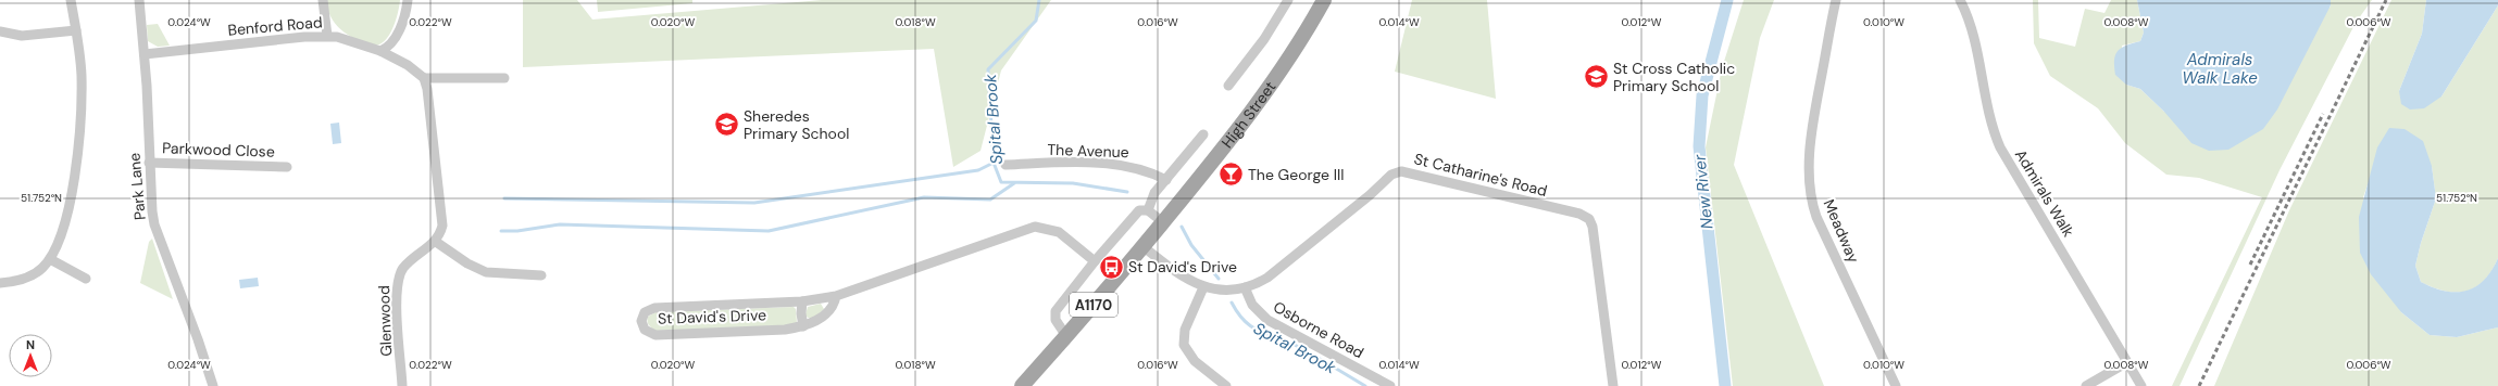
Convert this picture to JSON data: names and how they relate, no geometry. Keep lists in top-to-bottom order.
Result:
{
  "streets": {
    "main road": ["High Street", "A1170"],
    "street": [
      "Benford Road",
      "Parkwood Close",
      "The Avenue",
      "St Catharine's Road",
      "Park Lane",
      "Admirals Walk",
      "Meadway",
      "St David's Drive",
      "Glenwood",
      "Osborne Road"
    ]
  },
  "crossings": [
    ["Benford Road", "Park Lane"],
    ["High Street", "A1170"],
    ["Parkwood Close", "Park Lane"],
    ["St Catharine's Road", "A1170"],
    ["St Catharine's Road", "Osborne Road"]
  ],
  "water": ["Admirals Walk Lake", "Spital Brook", "New River"],
  "places": {
    "school or university": ["St Cross Catholic Primary School", "Sheredes Primary School"],
    "bar": ["The George III"],
    "bus stop": ["St David's Drive"]
  },
  "north": "top",
  "coordinates": [
    "0.024°W",
    "0.022°W",
    "0.020°W",
    "0.018°W",
    "0.016°W",
    "0.014°W",
    "0.012°W",
    "0.010°W",
    "0.008°W",
    "0.006°W",
    "51.752°N"
  ]
}
